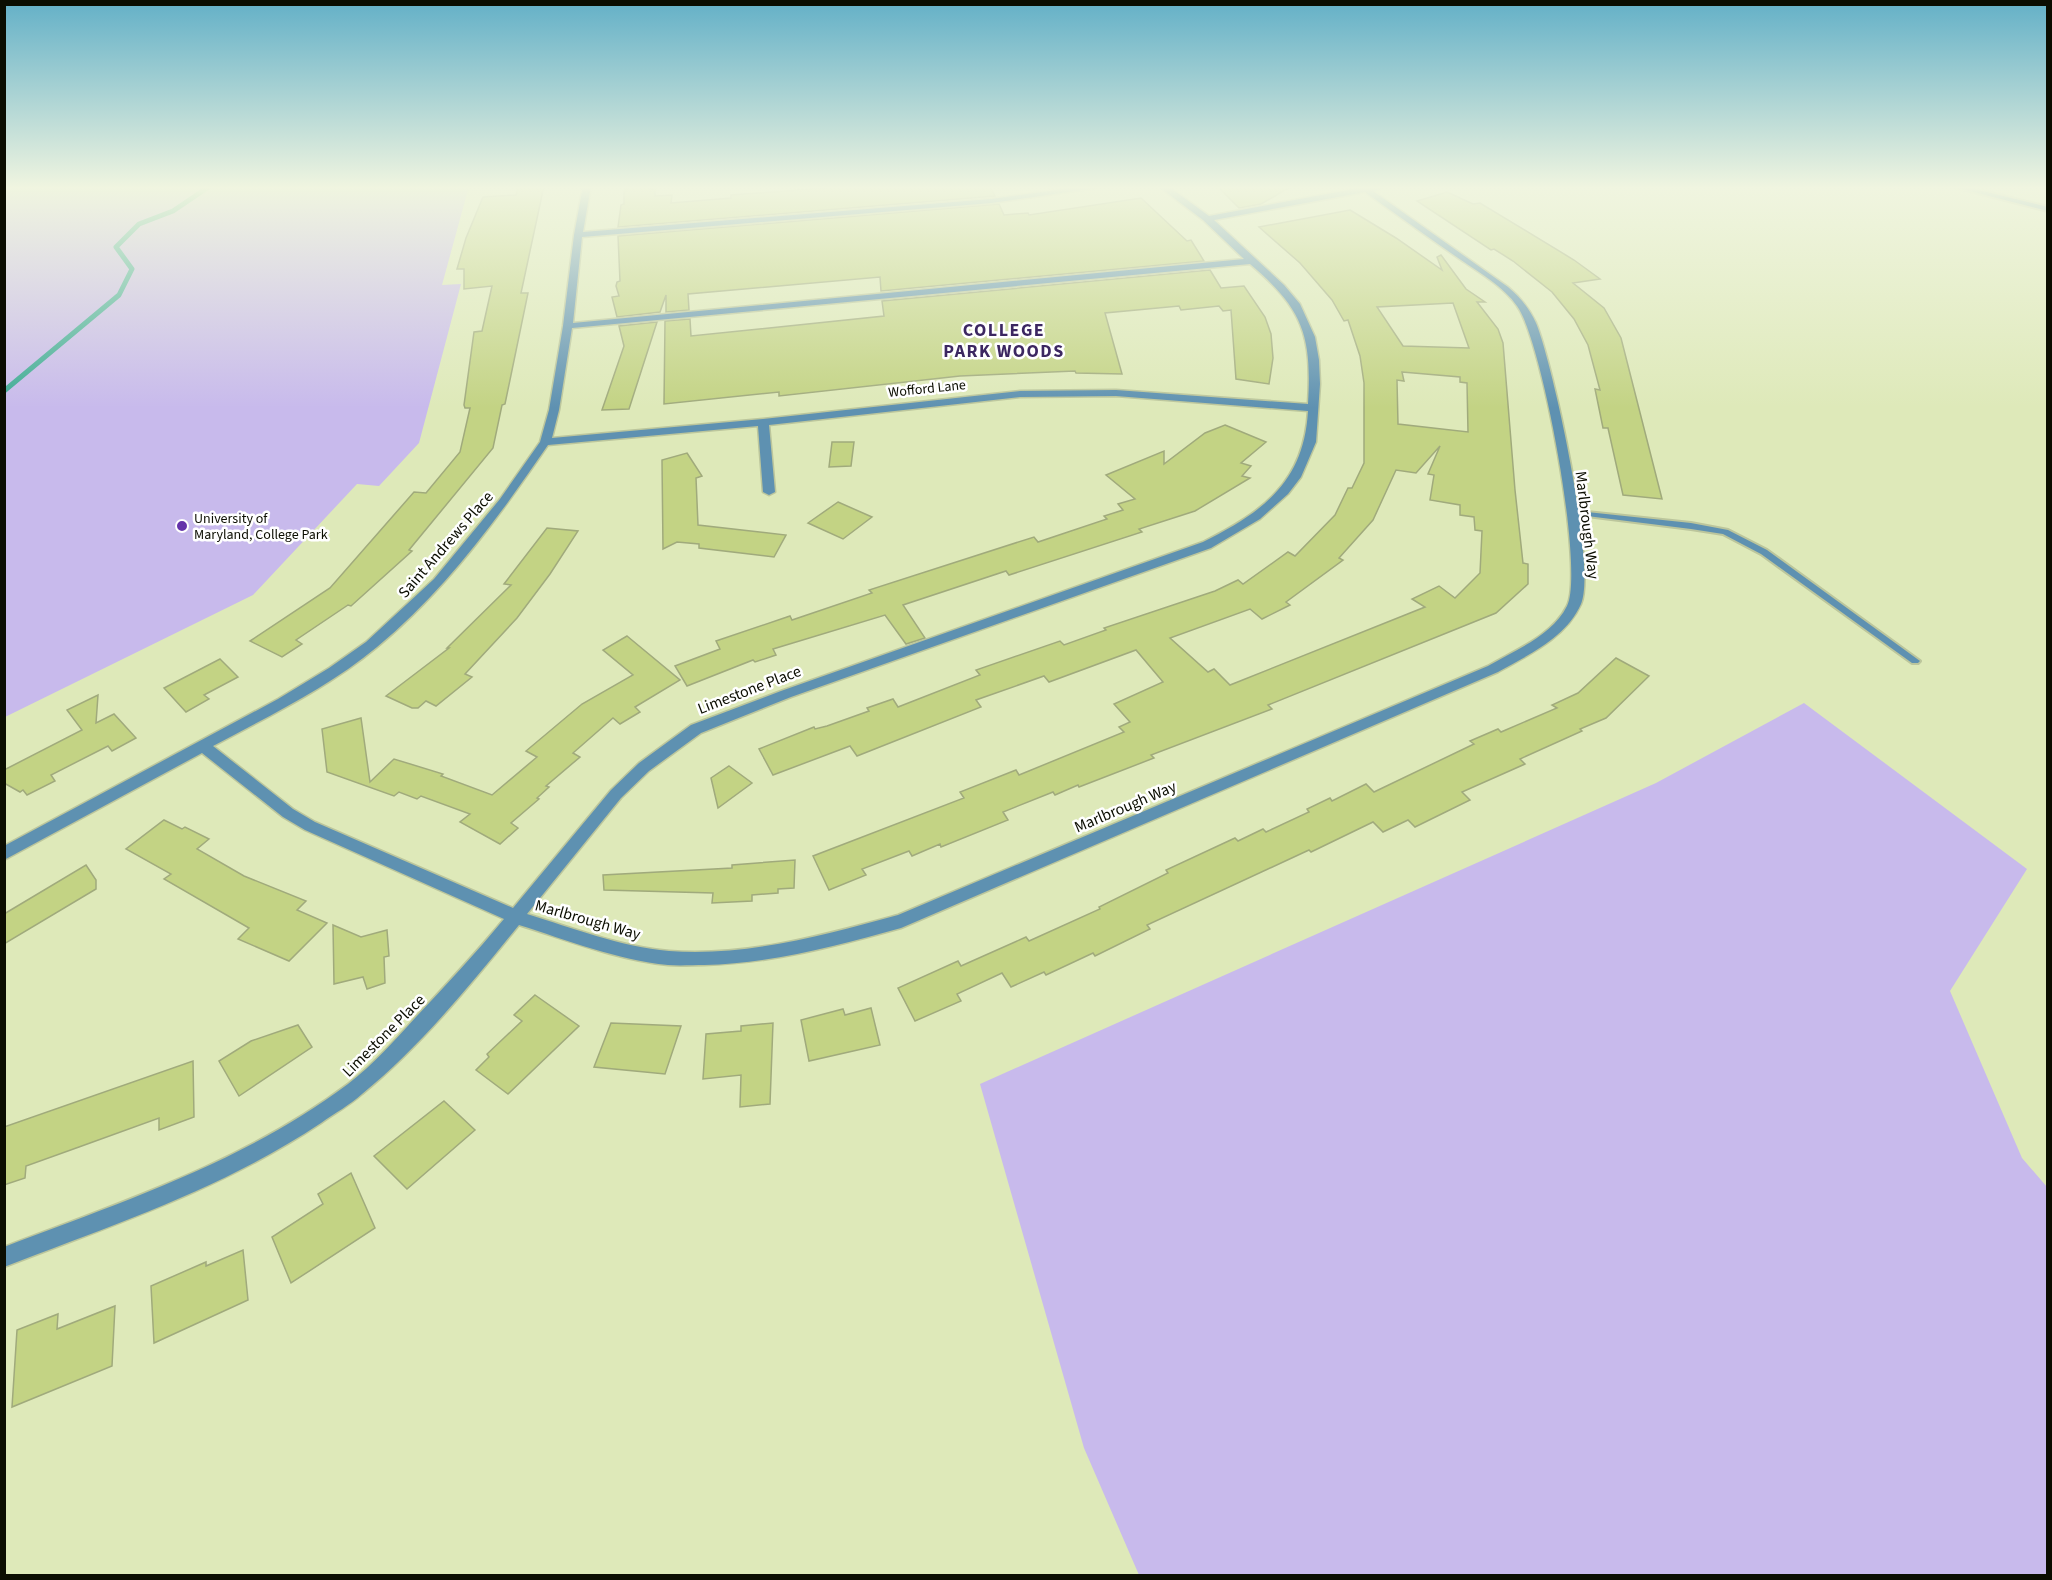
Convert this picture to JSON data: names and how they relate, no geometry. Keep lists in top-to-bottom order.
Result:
{
  "streets": {
    "street": [
      "Wofford Lane",
      "Marlbrough Way",
      "Saint Andrews Place",
      "Limestone Place"
    ]
  },
  "crossings": [
    ["Wofford Lane", "Saint Andrews Place"],
    ["Wofford Lane", "Limestone Place"],
    ["Marlbrough Way", "Saint Andrews Place"],
    ["Marlbrough Way", "Limestone Place"]
  ],
  "districts": ["COLLEGE PARK WOODS"],
  "places": ["University of Maryland, College Park"]
}
